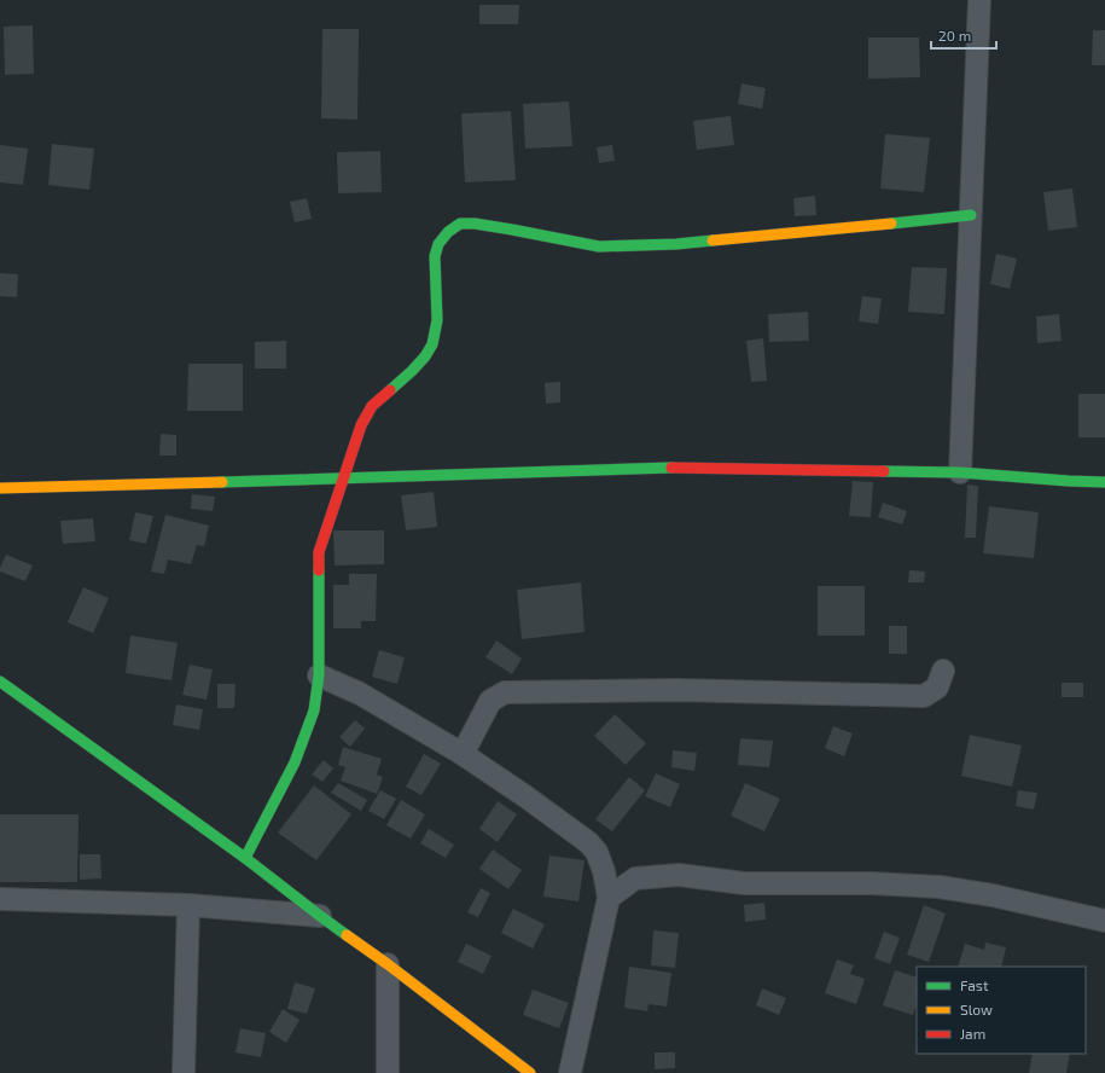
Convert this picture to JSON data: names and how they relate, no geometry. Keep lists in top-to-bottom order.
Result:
{
  "legend": ["Fast", "Slow", "Jam"],
  "scale_bar": "20 m"
}
